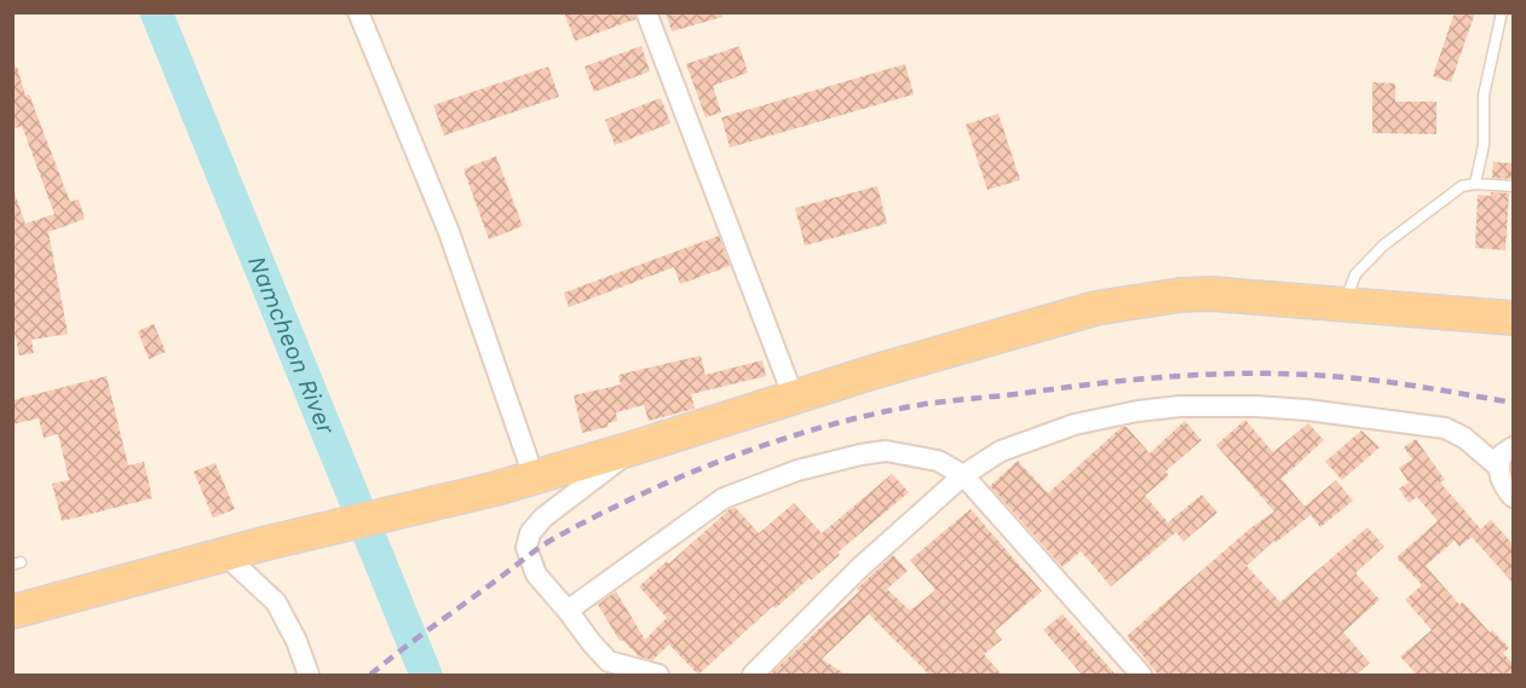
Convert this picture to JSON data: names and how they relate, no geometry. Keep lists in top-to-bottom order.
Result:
{
  "water": ["Namcheon River"]
}
